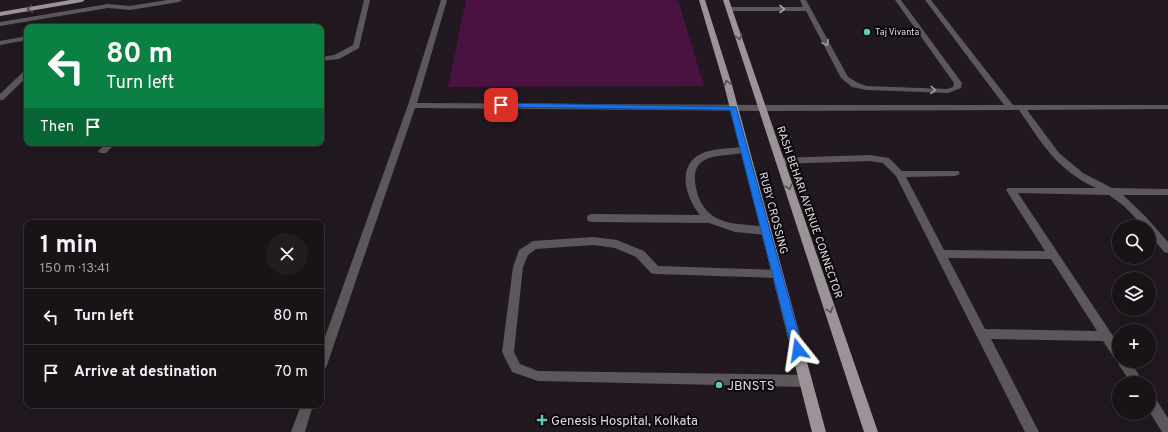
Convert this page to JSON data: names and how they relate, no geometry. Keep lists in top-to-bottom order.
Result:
{
  "streets": {
    "main road": ["RASH BEHARI AVENUE CONNECTOR", "RUBY CROSSING"]
  },
  "one_way": ["RASH BEHARI AVENUE CONNECTOR"],
  "places": {
    "other": ["Taj Vivanta", "JBNSTS"],
    "health": ["Genesis Hospital, Kolkata"]
  },
  "page": {
    "turn": ["80 m", "Turn left"],
    "then": "Then",
    "map_buttons": ["+", "−"],
    "heading": ["1 min", "150 m · 13:41"],
    "list": [
      {
        "name": "Turn left",
        "value": "80 m"
      },
      {
        "name": "Arrive at destination",
        "value": "70 m"
      }
    ]
  }
}
